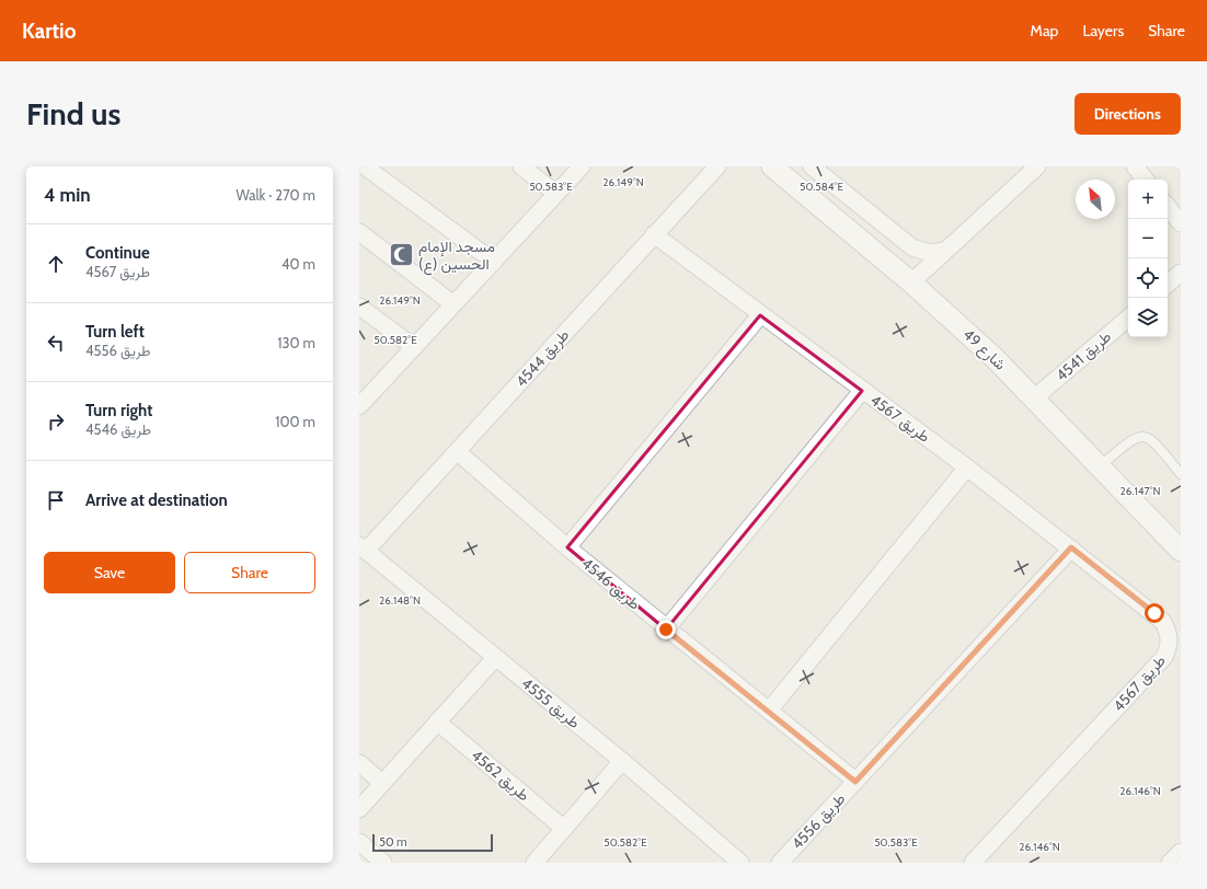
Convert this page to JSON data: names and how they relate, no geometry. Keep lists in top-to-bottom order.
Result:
{
  "streets": {
    "street": [
      "شارع 49",
      "طريق 4541",
      "طريق 4544",
      "طريق 4567",
      "طريق 4546",
      "طريق 4555",
      "طريق 4562",
      "طريق 4556"
    ]
  },
  "crossings": [
    ["شارع 49", "طريق 4541"],
    ["طريق 4544", "طريق 4567"],
    ["طريق 4544", "طريق 4546"],
    ["طريق 4544", "طريق 4555"],
    ["طريق 4567", "طريق 4546"],
    ["طريق 4567", "طريق 4556"],
    ["طريق 4546", "طريق 4556"]
  ],
  "places": {
    "mosque": ["مسجد الإمام الحسين (ع)"]
  },
  "scale_bar": "50 m",
  "north": "top left",
  "page": {
    "header": "Kartio",
    "nav": ["Map", "Layers", "Share"],
    "buttons": [
      "Directions",
      ["Save", "Share"]
    ],
    "title": "Find us",
    "heading": ["4 min", "Walk · 270 m"],
    "map_buttons": ["+", "−"],
    "list": [
      ["Continue", "طريق 4567", "40 m"],
      ["Turn left", "طريق 4556", "130 m"],
      ["Turn right", "طريق 4546", "100 m"],
      "Arrive at destination"
    ],
    "scale": "50 m"
  },
  "coordinates": [
    "26.149°N",
    "50.583°E",
    "50.584°E",
    "50.582°E",
    "26.147°N",
    "26.148°N",
    "26.146°N"
  ]
}
